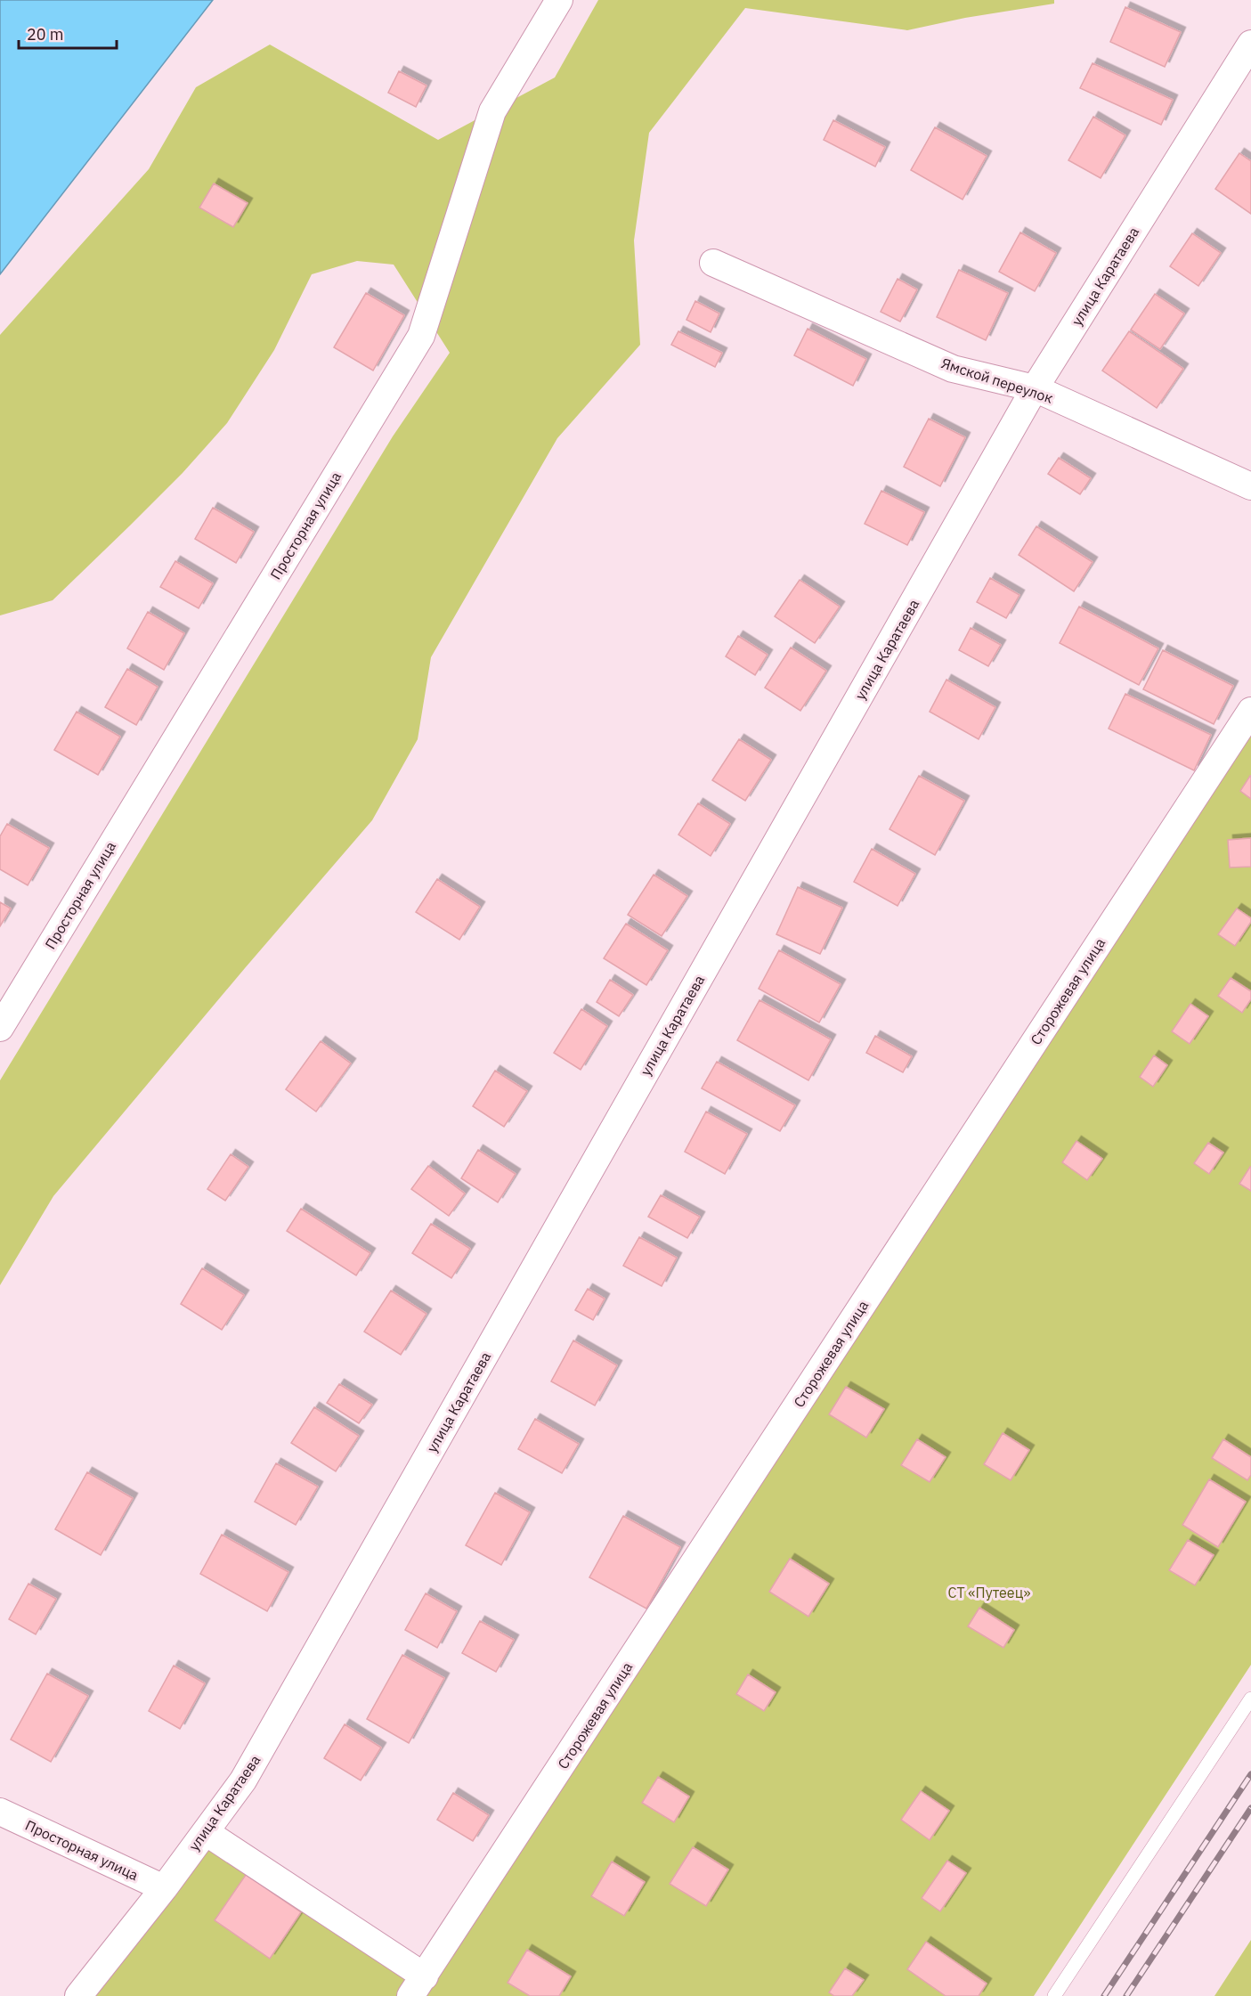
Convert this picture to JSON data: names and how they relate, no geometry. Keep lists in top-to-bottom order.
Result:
{
  "streets": {
    "street": [
      "улица Каратаева",
      "Ямской переулок",
      "Просторная улица",
      "Сторожевая улица"
    ]
  },
  "crossings": [
    ["улица Каратаева", "Ямской переулок"],
    ["улица Каратаева", "Просторная улица"]
  ],
  "parks": ["СТ «Путеец»"],
  "scale_bar": "20 m"
}
